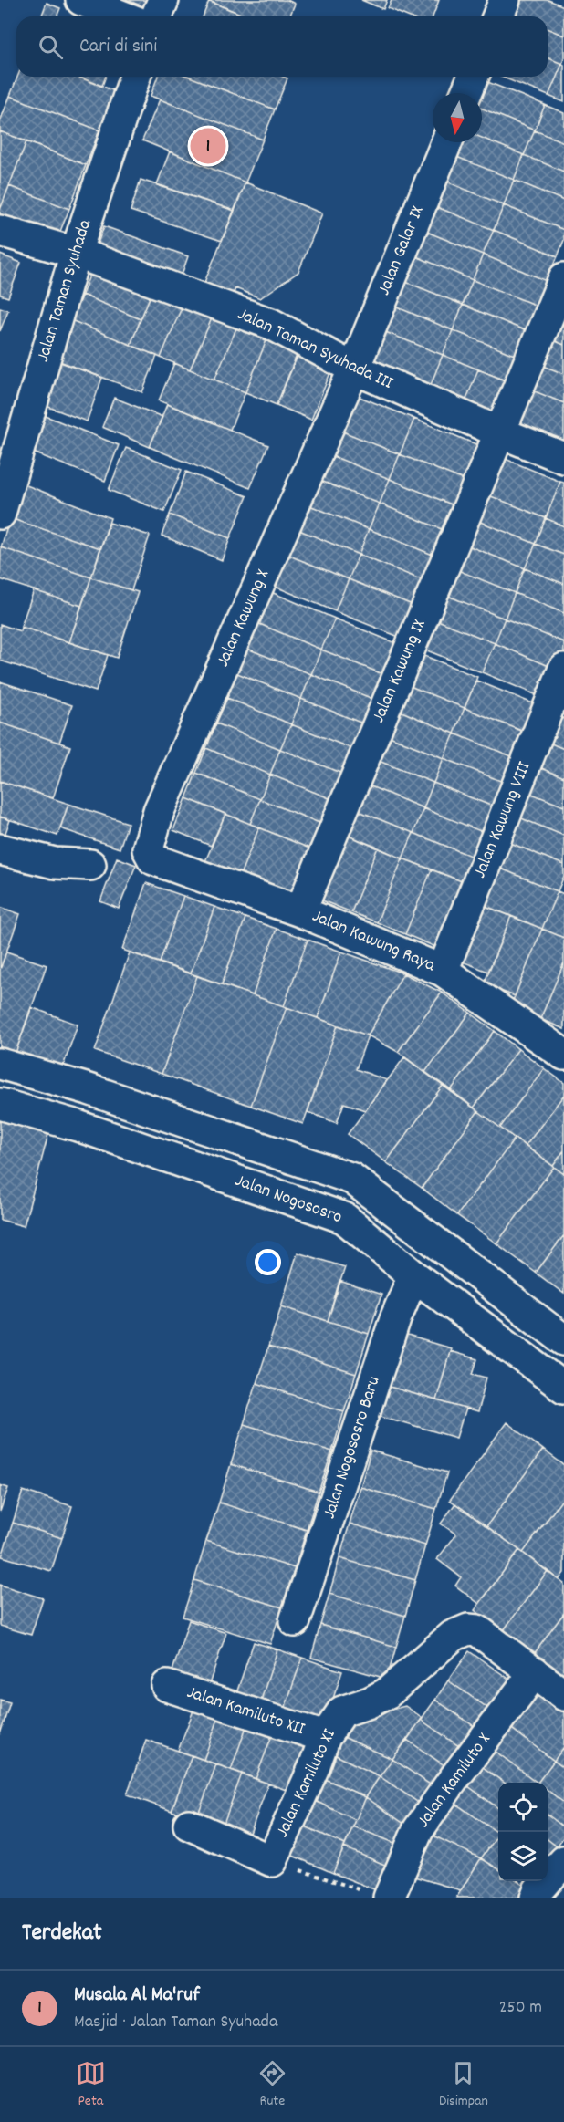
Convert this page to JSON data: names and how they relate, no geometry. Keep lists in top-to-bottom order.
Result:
{
  "streets": {
    "street": [
      "Jalan Galar IX",
      "Jalan Taman Syuhada",
      "Jalan Taman Syuhada III",
      "Jalan Kawung X",
      "Jalan Kawung IX",
      "Jalan Kawung VIII",
      "Jalan Kawung Raya",
      "Jalan Nogososro",
      "Jalan Nogososro Baru",
      "Jalan Kamiluto XII",
      "Jalan Kamiluto X",
      "Jalan Kamiluto XI"
    ]
  },
  "crossings": [
    ["Jalan Galar IX", "Jalan Taman Syuhada III"],
    ["Jalan Galar IX", "Jalan Kawung X"],
    ["Jalan Taman Syuhada", "Jalan Taman Syuhada III"],
    ["Jalan Taman Syuhada III", "Jalan Kawung X"],
    ["Jalan Taman Syuhada III", "Jalan Kawung IX"],
    ["Jalan Kawung X", "Jalan Kawung Raya"],
    ["Jalan Kawung IX", "Jalan Kawung Raya"],
    ["Jalan Kawung VIII", "Jalan Kawung Raya"],
    ["Jalan Nogososro", "Jalan Nogososro Baru"],
    ["Jalan Kamiluto XII", "Jalan Kamiluto XI"],
    ["Jalan Kamiluto X", "Jalan Kamiluto XI"]
  ],
  "north": "bottom",
  "page": {
    "search": "Cari di sini",
    "pins": "1",
    "heading": "Terdekat",
    "list": [
      {
        "mark": "1",
        "name": "Musala Al Ma'ruf",
        "note": "Masjid · Jalan Taman Syuhada",
        "value": "250 m"
      }
    ],
    "nav": ["Peta", "Rute", "Disimpan"]
  }
}
